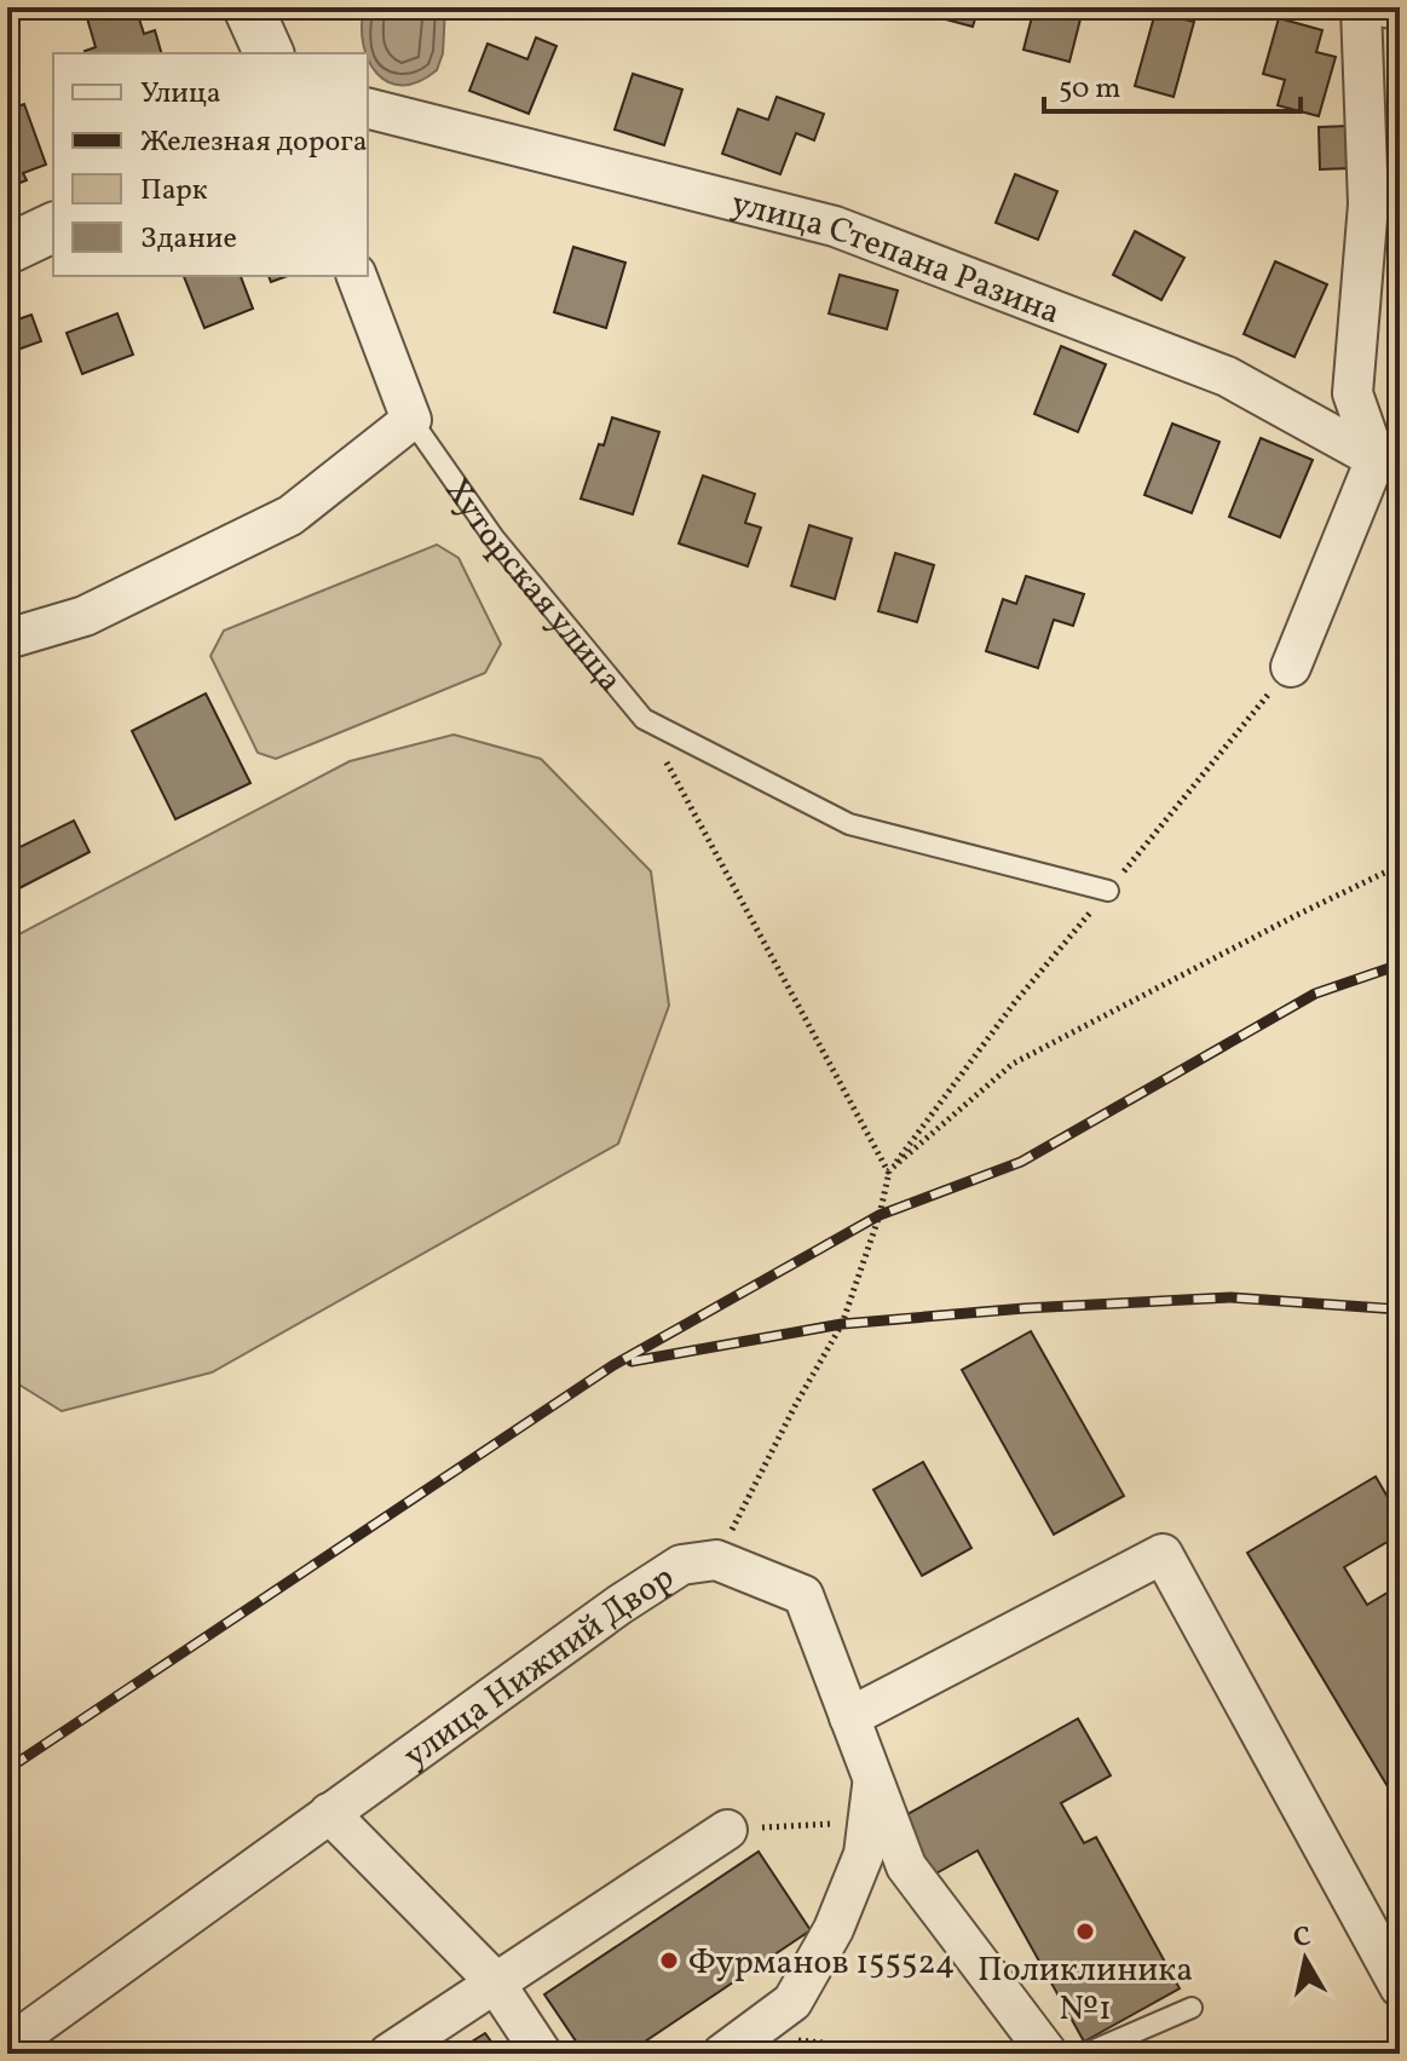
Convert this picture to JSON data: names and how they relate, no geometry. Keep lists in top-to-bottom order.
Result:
{
  "streets": {
    "street": ["улица Степана Разина", "улица Нижний Двор"],
    "lane": ["Хуторская улица"]
  },
  "places": ["Поликлиника №1", "Фурманов 155524"],
  "legend": [
    "Улица",
    "Железная дорога",
    "Парк",
    "Здание"
  ],
  "scale_bar": "50 m",
  "north": "top"
}
